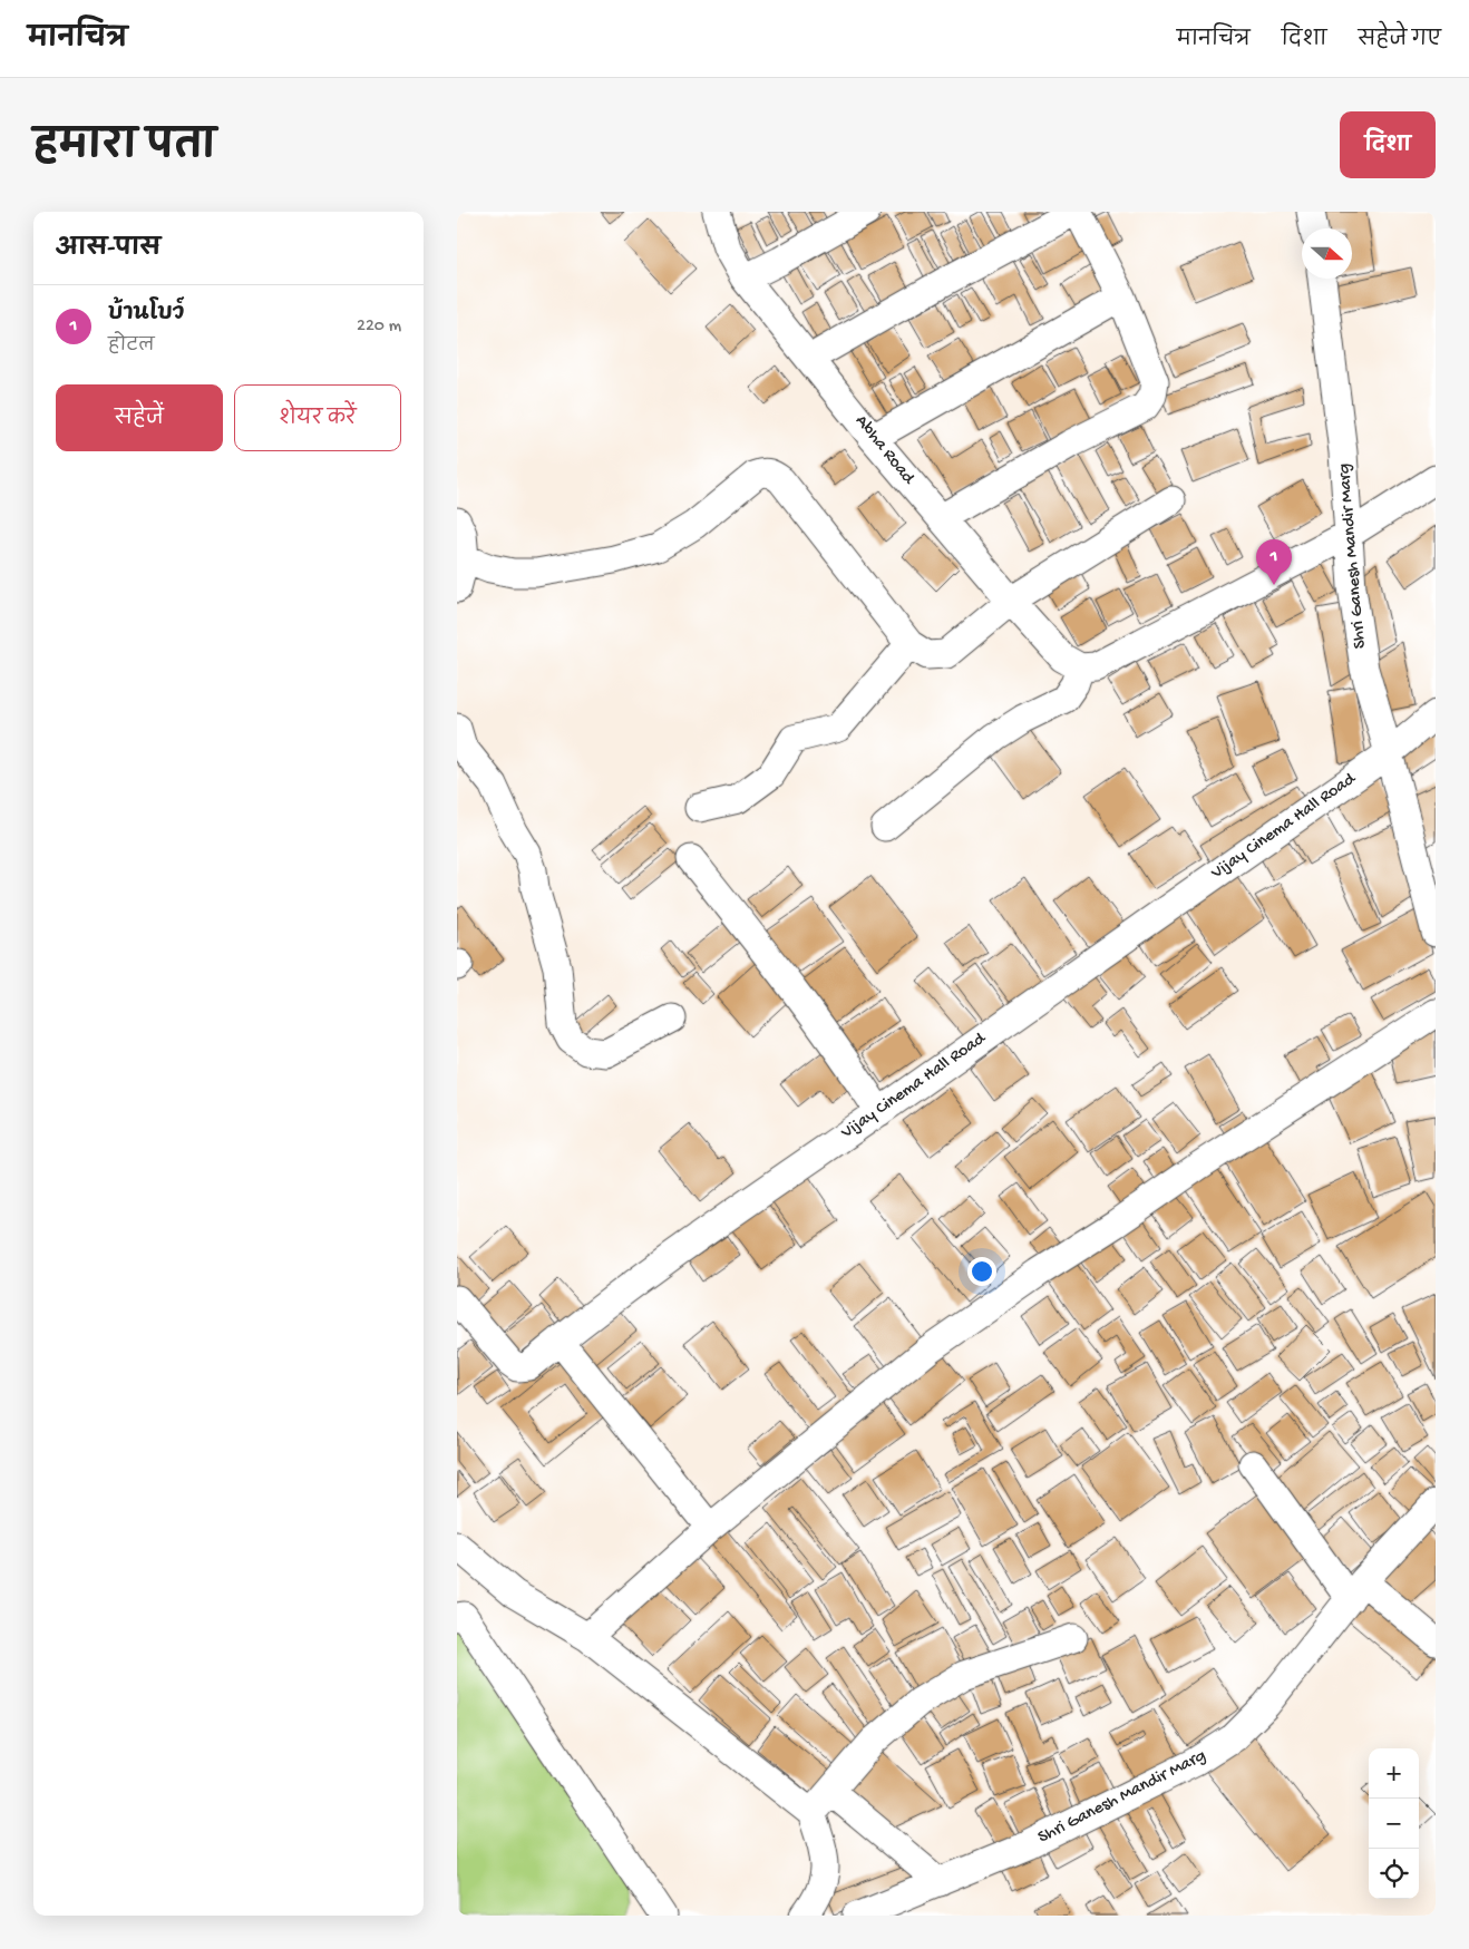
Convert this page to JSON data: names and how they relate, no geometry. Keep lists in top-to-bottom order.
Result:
{
  "streets": {
    "street": ["Abha Road", "Shri Ganesh Mandir Marg", "Vijay Cinema Hall Road"]
  },
  "crossings": [
    ["Shri Ganesh Mandir Marg", "Vijay Cinema Hall Road"]
  ],
  "north": "right",
  "page": {
    "header": "मानचित्र",
    "nav": ["मानचित्र", "दिशा", "सहेजे गए"],
    "title": "हमारा पता",
    "buttons": [
      "दिशा",
      ["सहेजें", "शेयर करें"]
    ],
    "heading": "आस-पास",
    "list": [
      {
        "mark": "1",
        "name": "บ้านโบว์",
        "note": "होटल",
        "value": "220 m"
      }
    ],
    "pins": "1",
    "map_buttons": ["+", "−"]
  }
}
